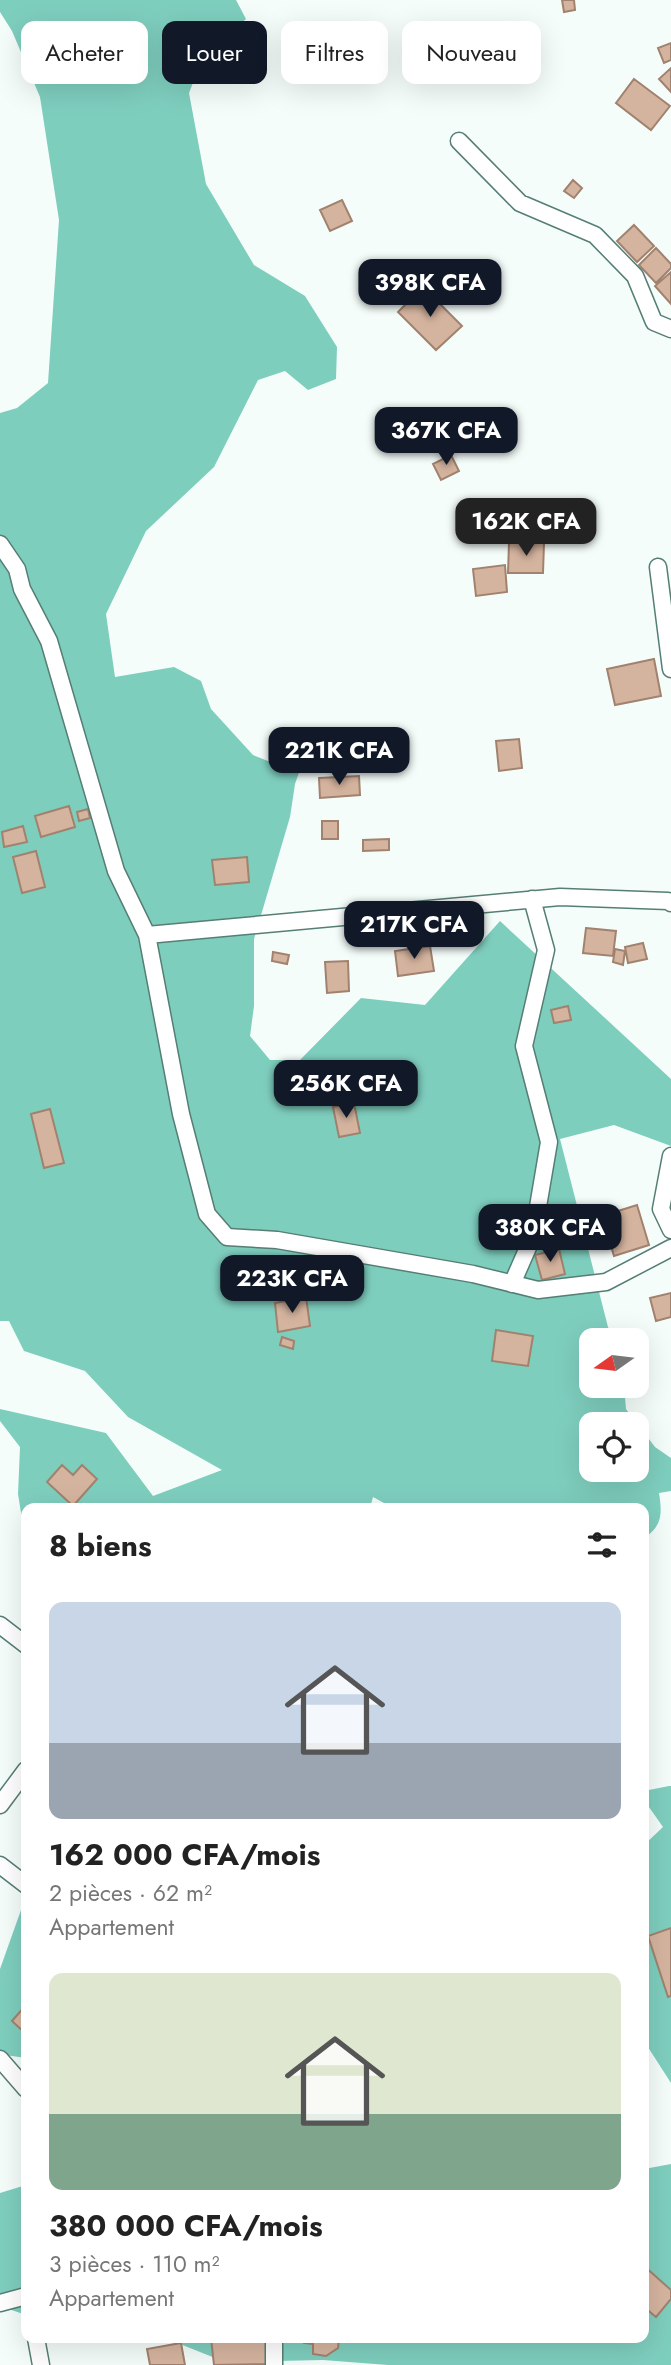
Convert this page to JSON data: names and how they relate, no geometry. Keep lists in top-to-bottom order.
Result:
{
  "north": "left",
  "page": {
    "chip": [
      "Acheter",
      "Louer",
      "Filtres",
      "Nouveau"
    ],
    "price": [
      "398K CFA",
      "367K CFA",
      "162K CFA",
      "221K CFA",
      "217K CFA",
      "256K CFA",
      "380K CFA",
      "223K CFA"
    ],
    "heading": "8 biens",
    "list": [
      {
        "name": "162 000 CFA/mois",
        "note": "2 pièces · 62 m² · Appartement"
      },
      {
        "name": "380 000 CFA/mois",
        "note": "3 pièces · 110 m² · Appartement"
      }
    ]
  }
}
